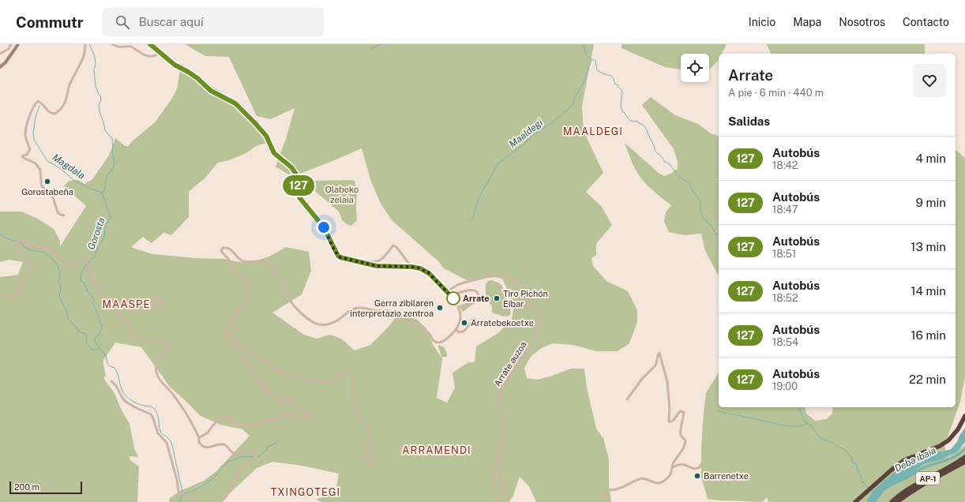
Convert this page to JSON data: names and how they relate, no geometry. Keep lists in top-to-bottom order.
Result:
{
  "streets": {
    "highway": ["AP-1"],
    "street": ["Arrate auzoa"]
  },
  "districts": [
    "MAALDEGI",
    "MAASPE",
    "ARRAMENDI",
    "TXINGOTEGI"
  ],
  "water": [
    "Maaldegi",
    "Magdala",
    "Gorosta",
    "Deba ibaia"
  ],
  "parks": ["Olabeko zelaia"],
  "places": [
    "Gorostabeña",
    "Arrate",
    "Tiro Pichón Eibar",
    "Gerra zibilaren interpretazio zentroa",
    "Arratebekoetxe",
    "Barrenetxe"
  ],
  "lines": ["bus line 127"],
  "scale_bar": "200 m",
  "page": {
    "header": "Commutr",
    "search": "Buscar aquí",
    "nav": [
      "Inicio",
      "Mapa",
      "Nosotros",
      "Contacto"
    ],
    "on_map": "127",
    "heading": [
      ["Arrate", "A pie · 6 min · 440 m"],
      "Salidas"
    ],
    "list": [
      {
        "mark": "127",
        "name": "Autobús",
        "note": "18:42",
        "value": "4 min"
      },
      {
        "mark": "127",
        "name": "Autobús",
        "note": "18:47",
        "value": "9 min"
      },
      {
        "mark": "127",
        "name": "Autobús",
        "note": "18:51",
        "value": "13 min"
      },
      {
        "mark": "127",
        "name": "Autobús",
        "note": "18:52",
        "value": "14 min"
      },
      {
        "mark": "127",
        "name": "Autobús",
        "note": "18:54",
        "value": "16 min"
      },
      {
        "mark": "127",
        "name": "Autobús",
        "note": "19:00",
        "value": "22 min"
      }
    ],
    "scale": "200 m"
  }
}
